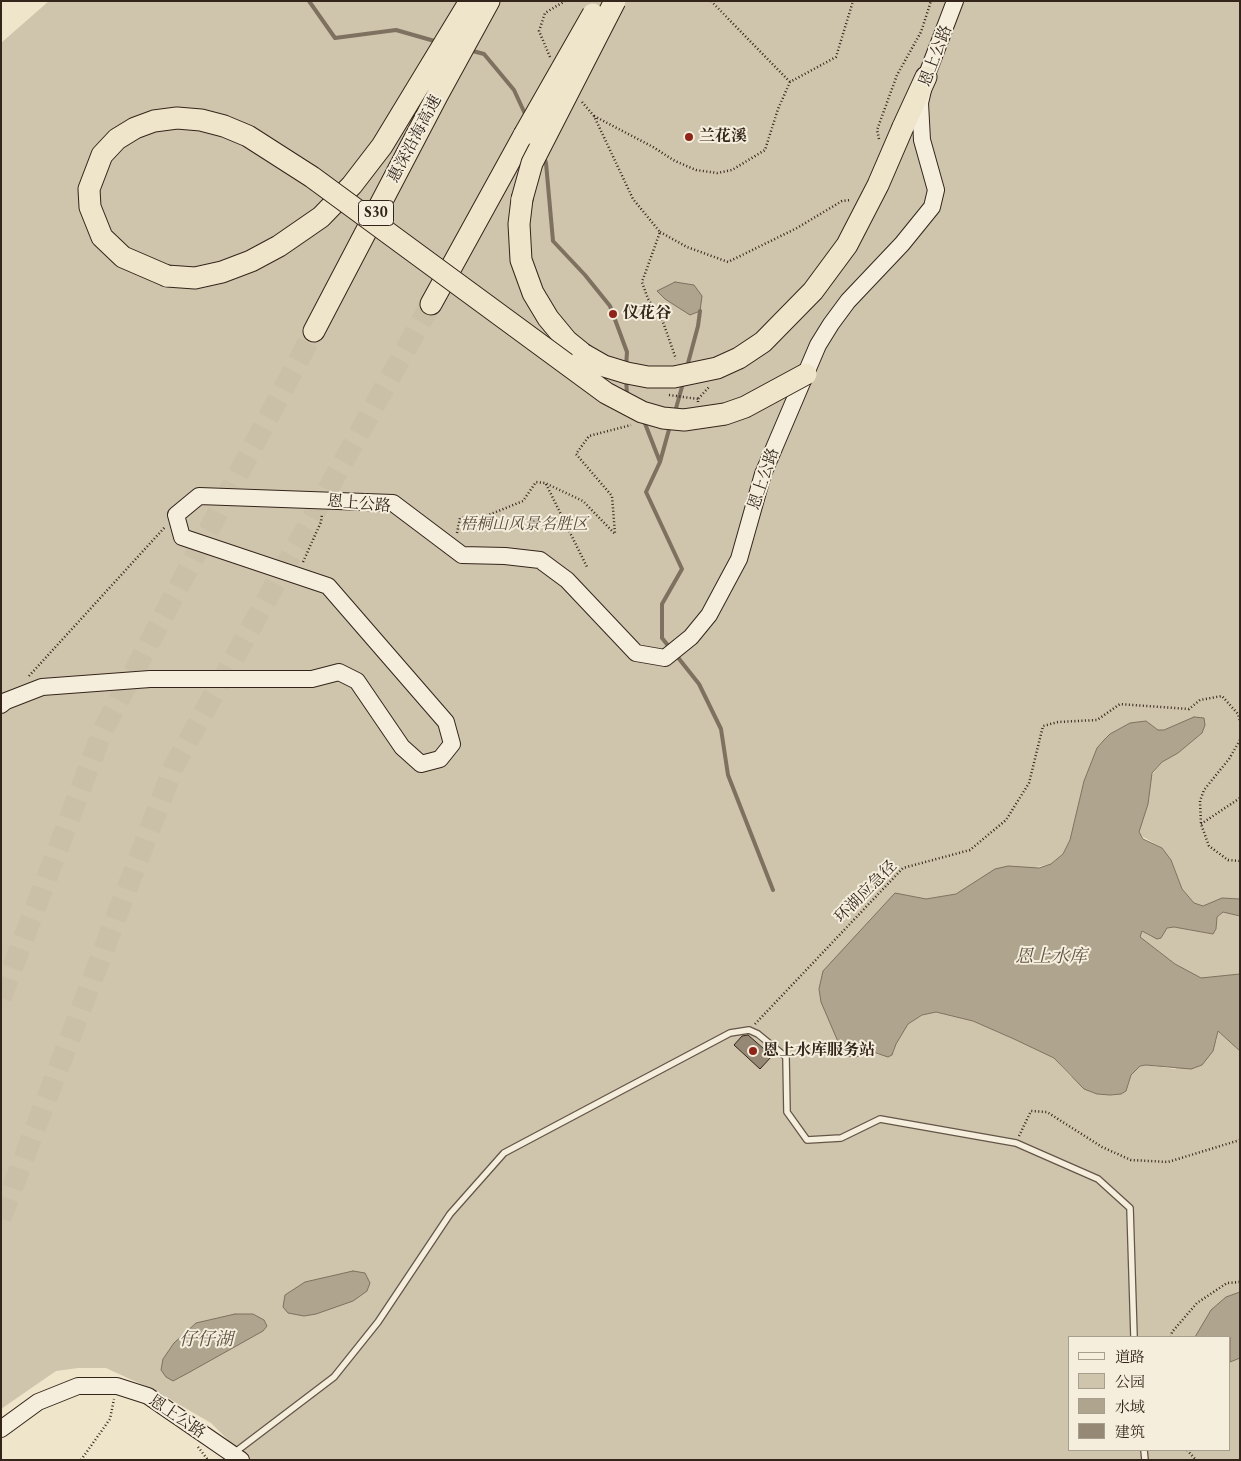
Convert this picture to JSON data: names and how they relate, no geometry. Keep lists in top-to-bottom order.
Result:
{
  "streets": {
    "highway": ["惠深沿海高速", "S30"],
    "street": ["恩上公路"],
    "path": ["环湖应急径"]
  },
  "water": ["恩上水库", "仔仔湖"],
  "parks": ["梧桐山风景名胜区"],
  "places": ["兰花溪", "仪花谷", "恩上水库服务站"],
  "legend": [
    "道路",
    "公园",
    "水域",
    "建筑"
  ]
}
